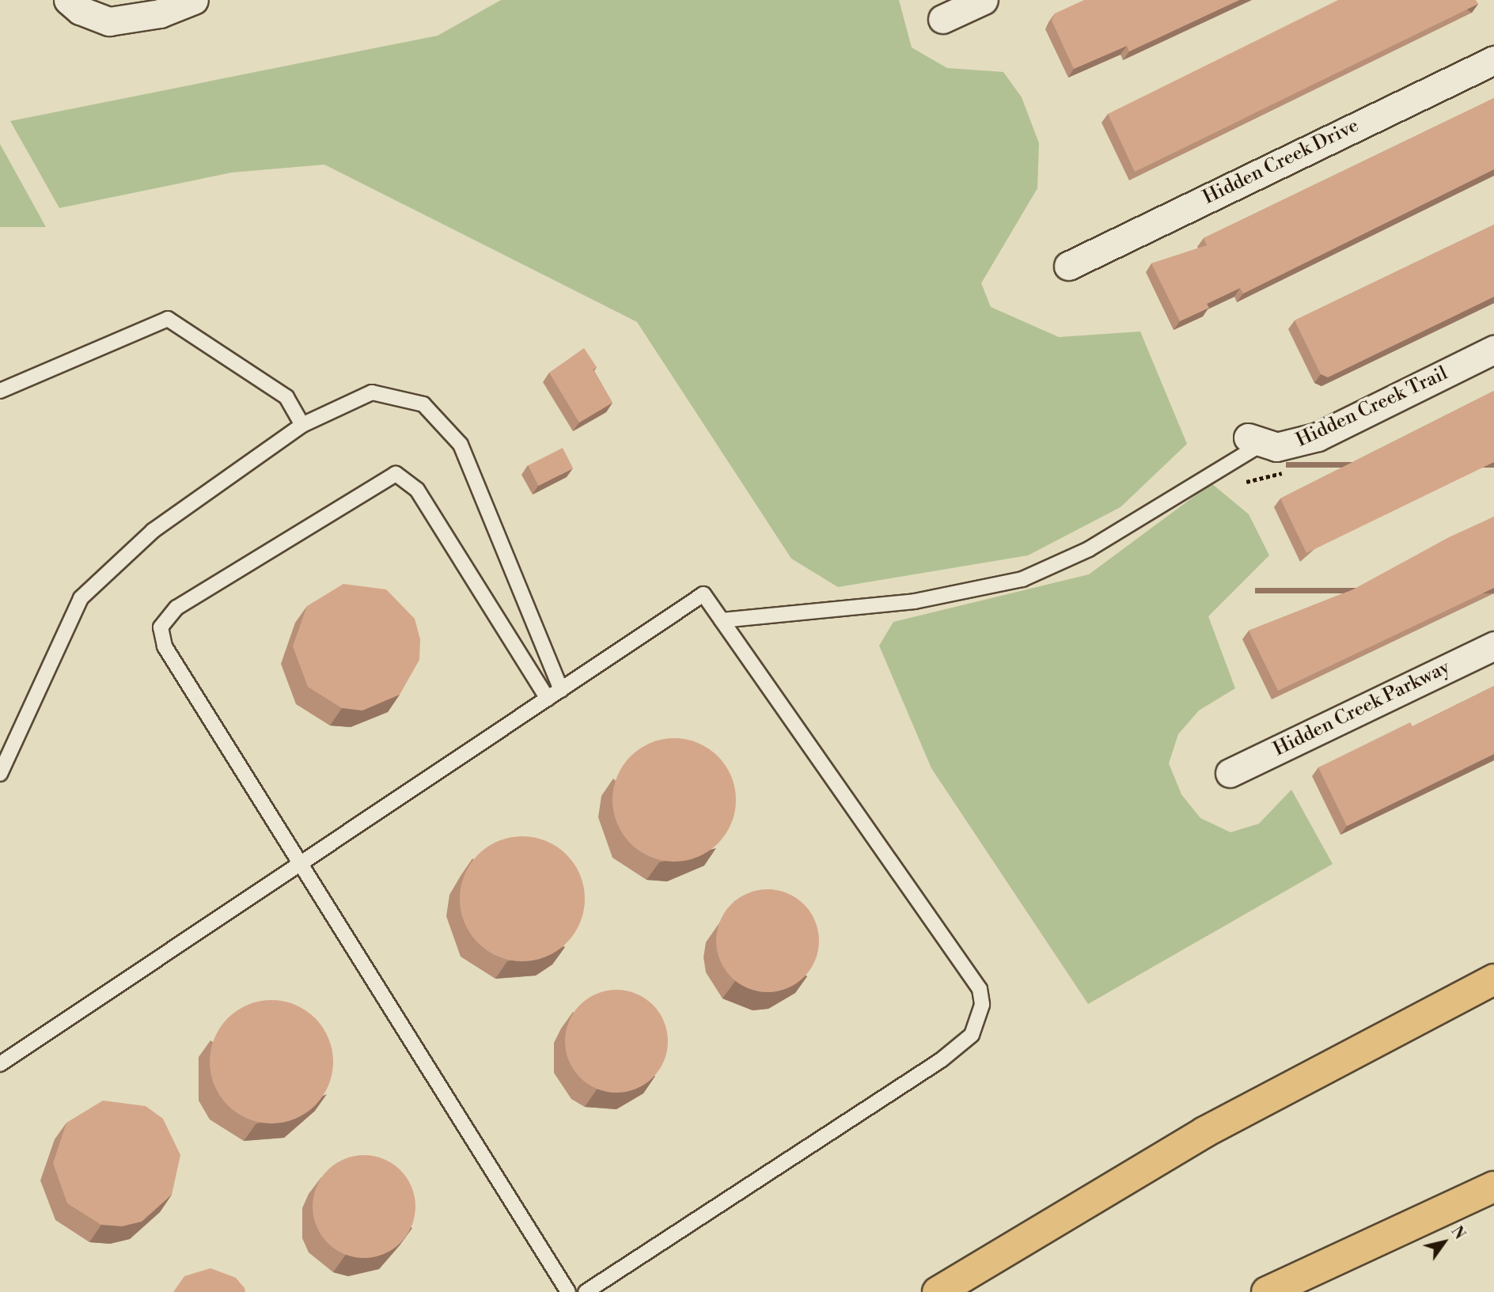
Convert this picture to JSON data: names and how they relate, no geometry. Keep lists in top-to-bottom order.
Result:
{
  "streets": {
    "street": ["Hidden Creek Drive", "Hidden Creek Trail", "Hidden Creek Parkway"]
  },
  "north": "top right"
}
